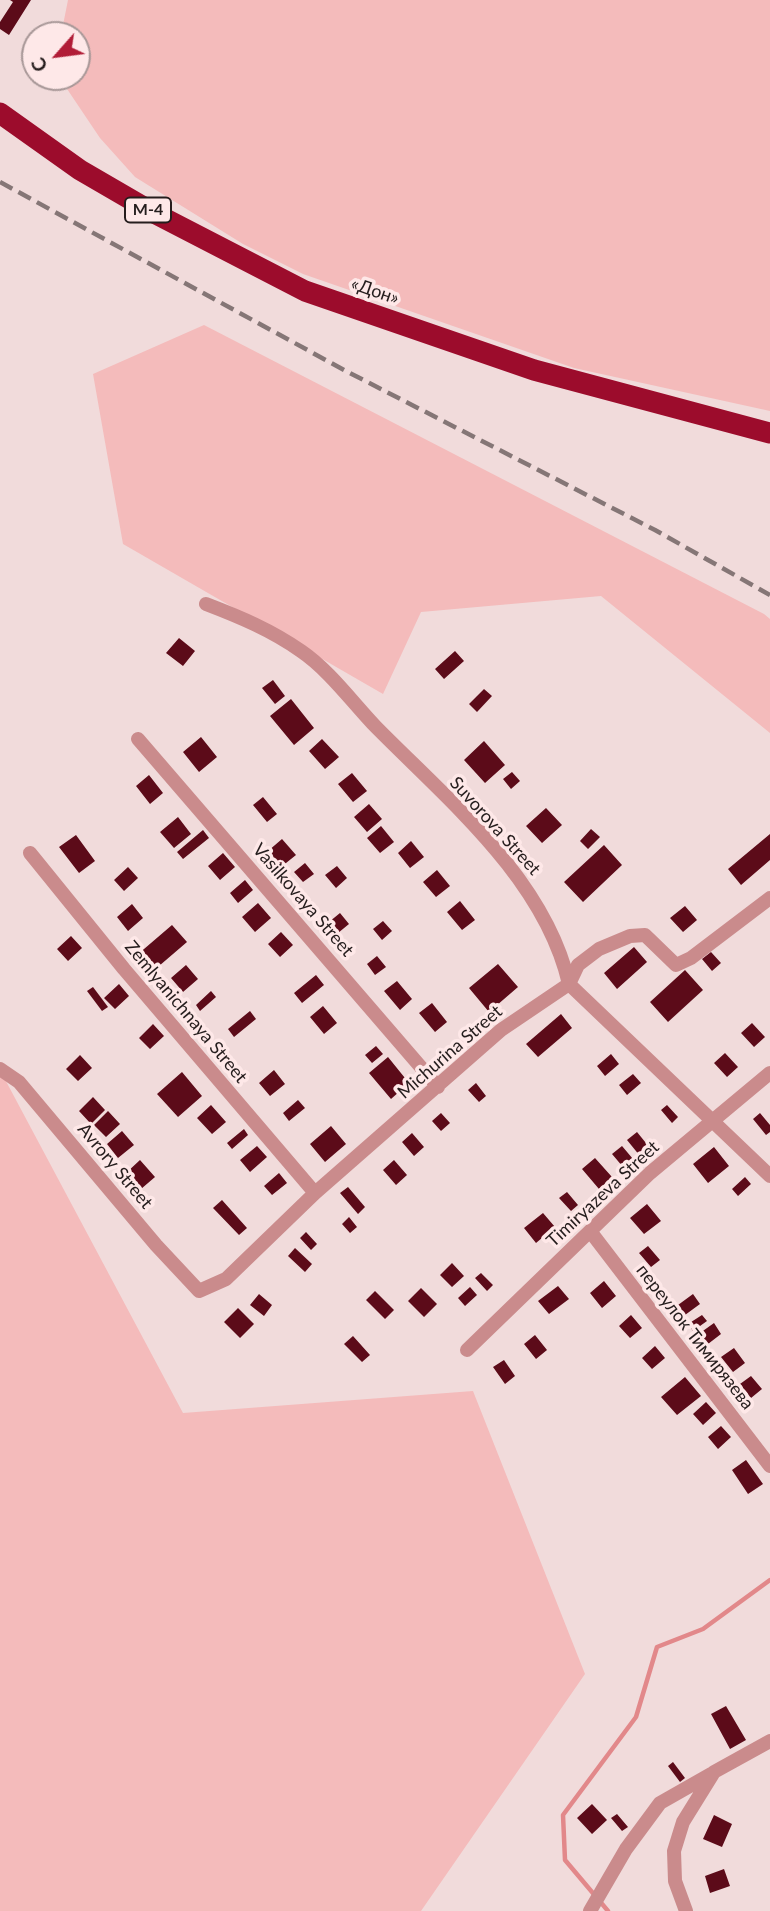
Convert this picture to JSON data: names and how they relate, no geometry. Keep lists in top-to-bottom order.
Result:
{
  "streets": {
    "highway": ["М-4", "«Дон»"],
    "street": [
      "Suvorova Street",
      "Vasilkovaya Street",
      "Zemlyanichnaya Street",
      "Michurina Street",
      "Avrory Street",
      "Timiryazeva Street",
      "переулок Тимирязева"
    ]
  },
  "crossings": [
    ["Suvorova Street", "Michurina Street"],
    ["Suvorova Street", "Timiryazeva Street"],
    ["Vasilkovaya Street", "Michurina Street"],
    ["Zemlyanichnaya Street", "Michurina Street"],
    ["Michurina Street", "Avrory Street"],
    ["Timiryazeva Street", "переулок Тимирязева"]
  ],
  "north": "bottom left"
}
